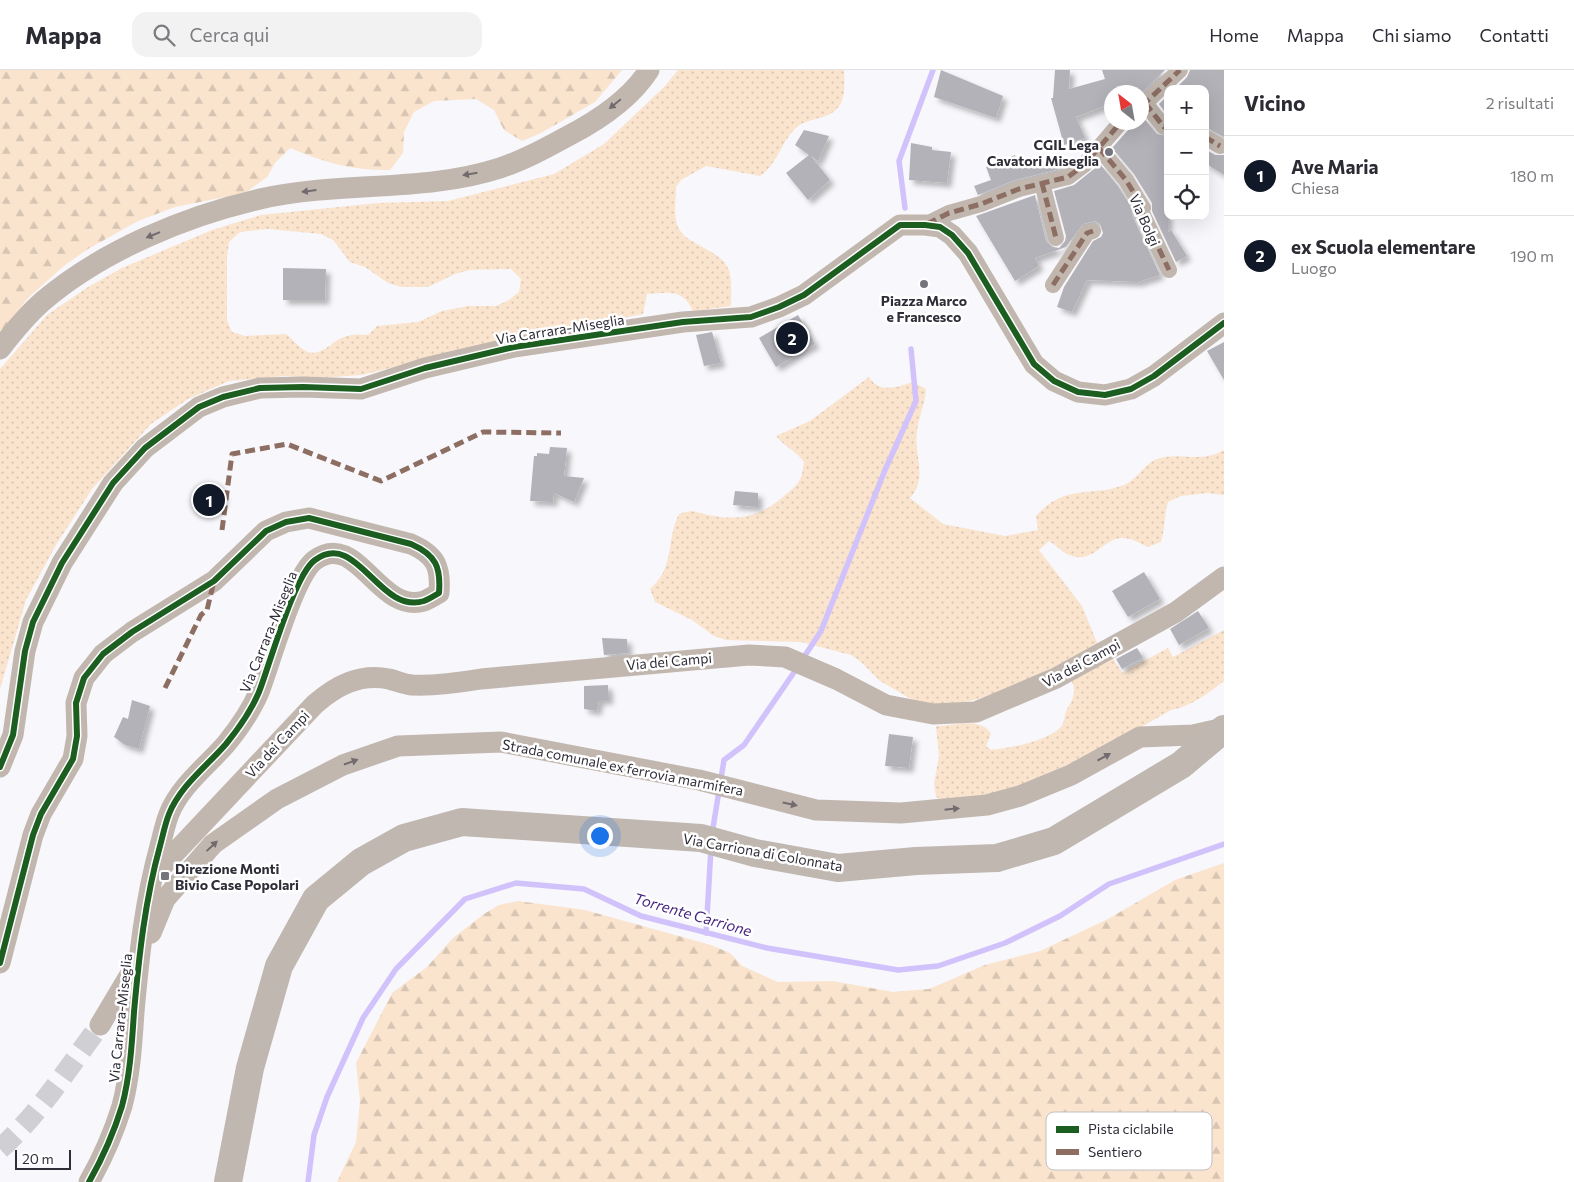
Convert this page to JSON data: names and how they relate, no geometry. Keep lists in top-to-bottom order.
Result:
{
  "streets": {
    "main road": ["Via Carriona di Colonnata"],
    "street": [
      "Via Bolgi",
      "Via Carrara-Miseglia",
      "Via dei Campi",
      "Strada comunale ex ferrovia marmifera"
    ]
  },
  "crossings": [
    ["Via Carrara-Miseglia", "Via dei Campi"],
    ["Via Carrara-Miseglia", "Strada comunale ex ferrovia marmifera"],
    ["Strada comunale ex ferrovia marmifera", "Via Carriona di Colonnata"]
  ],
  "one_way": ["Strada comunale ex ferrovia marmifera"],
  "water": ["Torrente Carrione"],
  "places": {
    "other": ["CGIL Lega Cavatori Miseglia", "Piazza Marco e Francesco"],
    "transit": ["Direzione Monti Bivio Case Popolari"]
  },
  "legend": ["Pista ciclabile", "Sentiero"],
  "scale_bar": "20 m",
  "north": "top left",
  "page": {
    "header": "Mappa",
    "search": "Cerca qui",
    "nav": [
      "Home",
      "Mappa",
      "Chi siamo",
      "Contatti"
    ],
    "heading": ["Vicino", "2 risultati"],
    "map_buttons": ["+", "−"],
    "list": [
      {
        "mark": "1",
        "name": "Ave Maria",
        "note": "Chiesa",
        "value": "180 m"
      },
      {
        "mark": "2",
        "name": "ex Scuola elementare",
        "note": "Luogo",
        "value": "190 m"
      }
    ],
    "pins": ["2", "1"],
    "scale": "20 m"
  }
}
